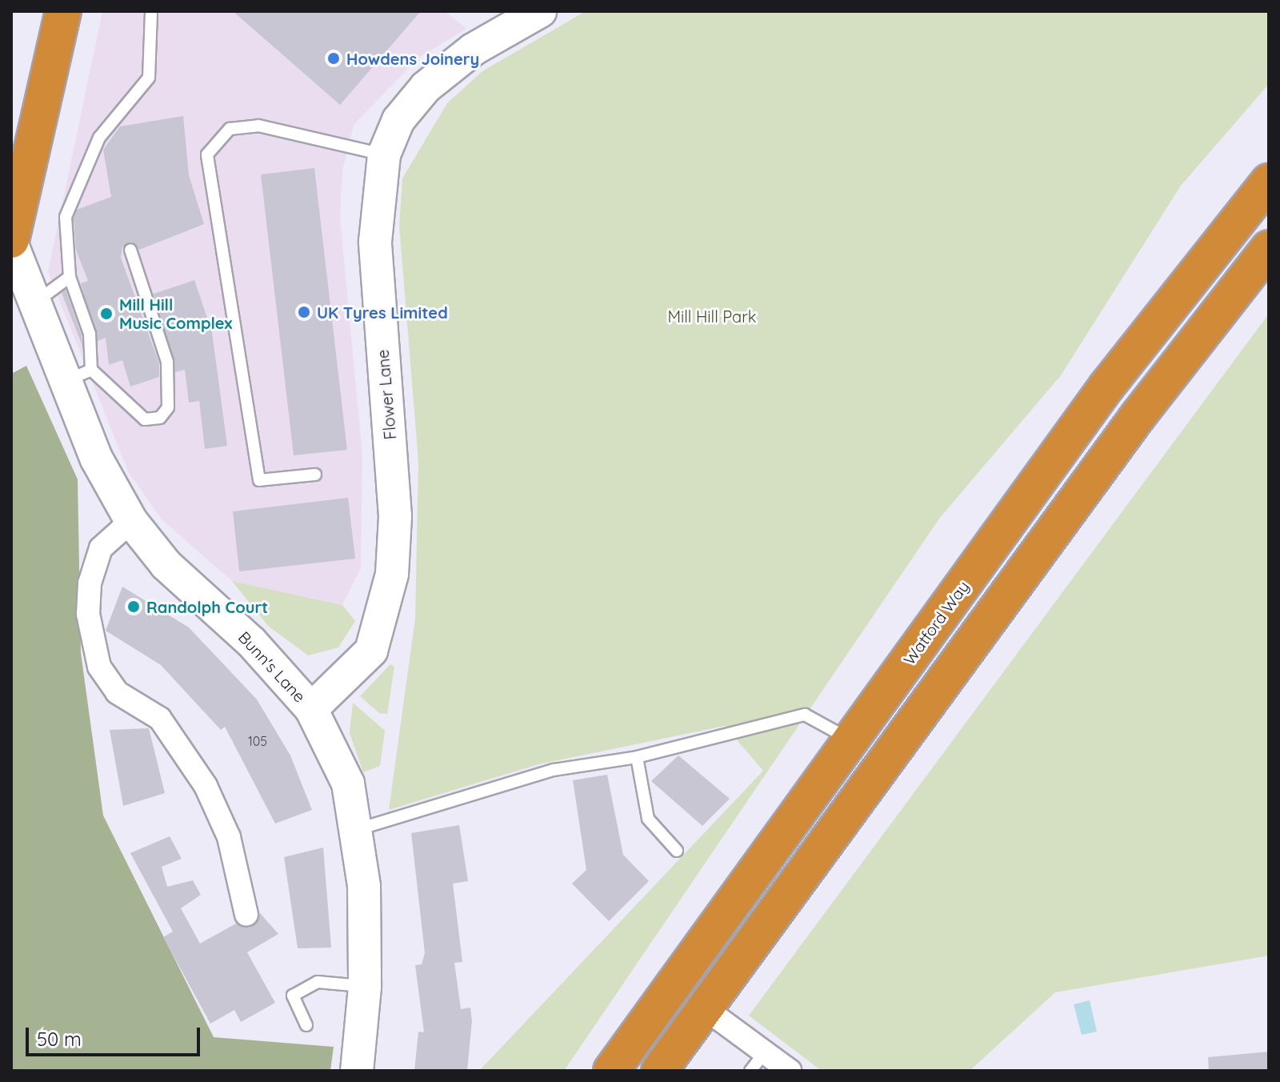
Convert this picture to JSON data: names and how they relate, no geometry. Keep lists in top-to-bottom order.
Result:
{
  "streets": {
    "highway": ["Watford Way"],
    "street": ["Flower Lane", "Bunn's Lane"]
  },
  "crossings": [
    ["Flower Lane", "Bunn's Lane"]
  ],
  "parks": ["Mill Hill Park"],
  "places": [
    "Howdens Joinery",
    "UK Tyres Limited",
    "Mill Hill Music Complex",
    "Randolph Court"
  ],
  "house_numbers": ["105"],
  "scale_bar": "50 m"
}
